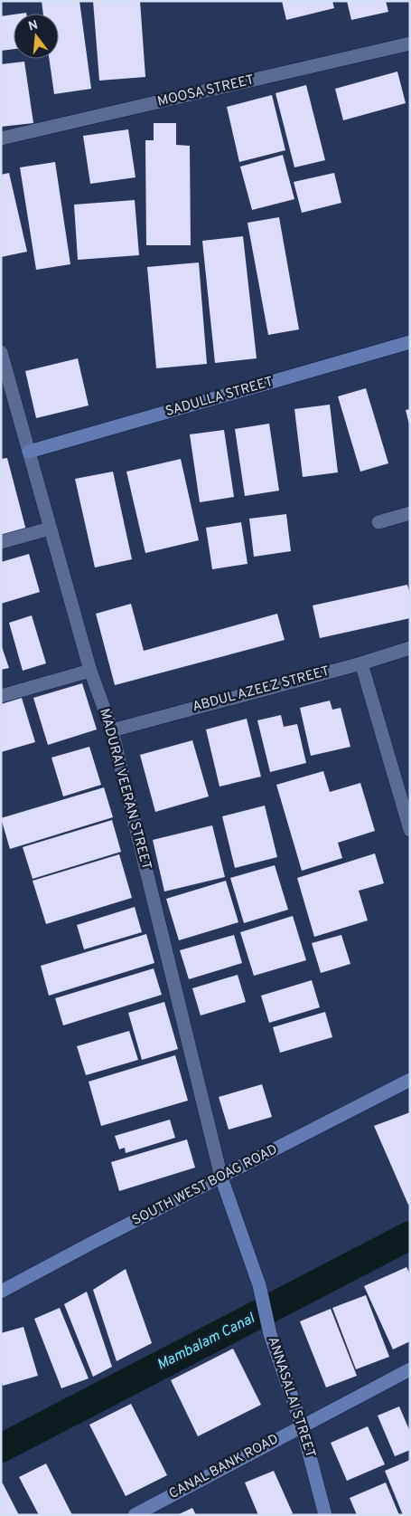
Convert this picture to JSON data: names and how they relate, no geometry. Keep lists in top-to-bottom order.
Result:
{
  "streets": {
    "street": [
      "MOOSA STREET",
      "SADULLA STREET",
      "ABDUL AZEEZ STREET",
      "MADURAI VEERAN STREET",
      "SOUTH WEST BOAG ROAD",
      "ANNASALAI STREET",
      "CANAL BANK ROAD"
    ]
  },
  "crossings": [
    ["SADULLA STREET", "MADURAI VEERAN STREET"],
    ["ABDUL AZEEZ STREET", "MADURAI VEERAN STREET"],
    ["MADURAI VEERAN STREET", "SOUTH WEST BOAG ROAD"],
    ["MADURAI VEERAN STREET", "ANNASALAI STREET"],
    ["SOUTH WEST BOAG ROAD", "ANNASALAI STREET"],
    ["ANNASALAI STREET", "CANAL BANK ROAD"]
  ],
  "water": ["Mambalam Canal"],
  "north": "top"
}
